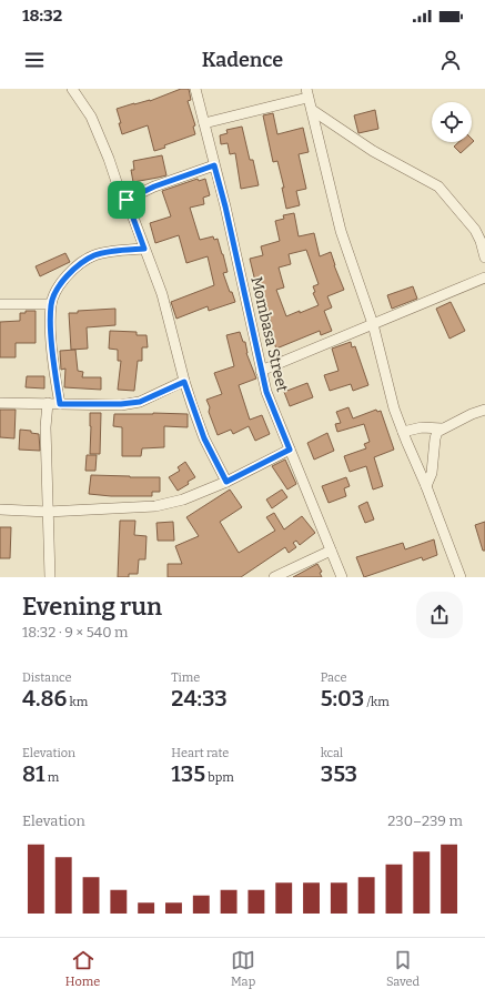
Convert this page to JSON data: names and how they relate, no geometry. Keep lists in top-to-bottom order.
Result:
{
  "streets": {
    "street": ["Mombasa Street"]
  },
  "page": {
    "status": "18:32",
    "header": "Kadence",
    "heading": ["Evening run", "18:32 · 9 × 540 m"],
    "stats": [
      ["Distance", "4.86 km"],
      ["Time", "24:33"],
      ["Pace", "5:03 /km"],
      ["Elevation", "81 m"],
      ["Heart rate", "135 bpm"],
      ["kcal", "353"]
    ],
    "chart": ["Elevation", "230–239 m"],
    "tabs": ["Home", "Map", "Saved"]
  }
}
